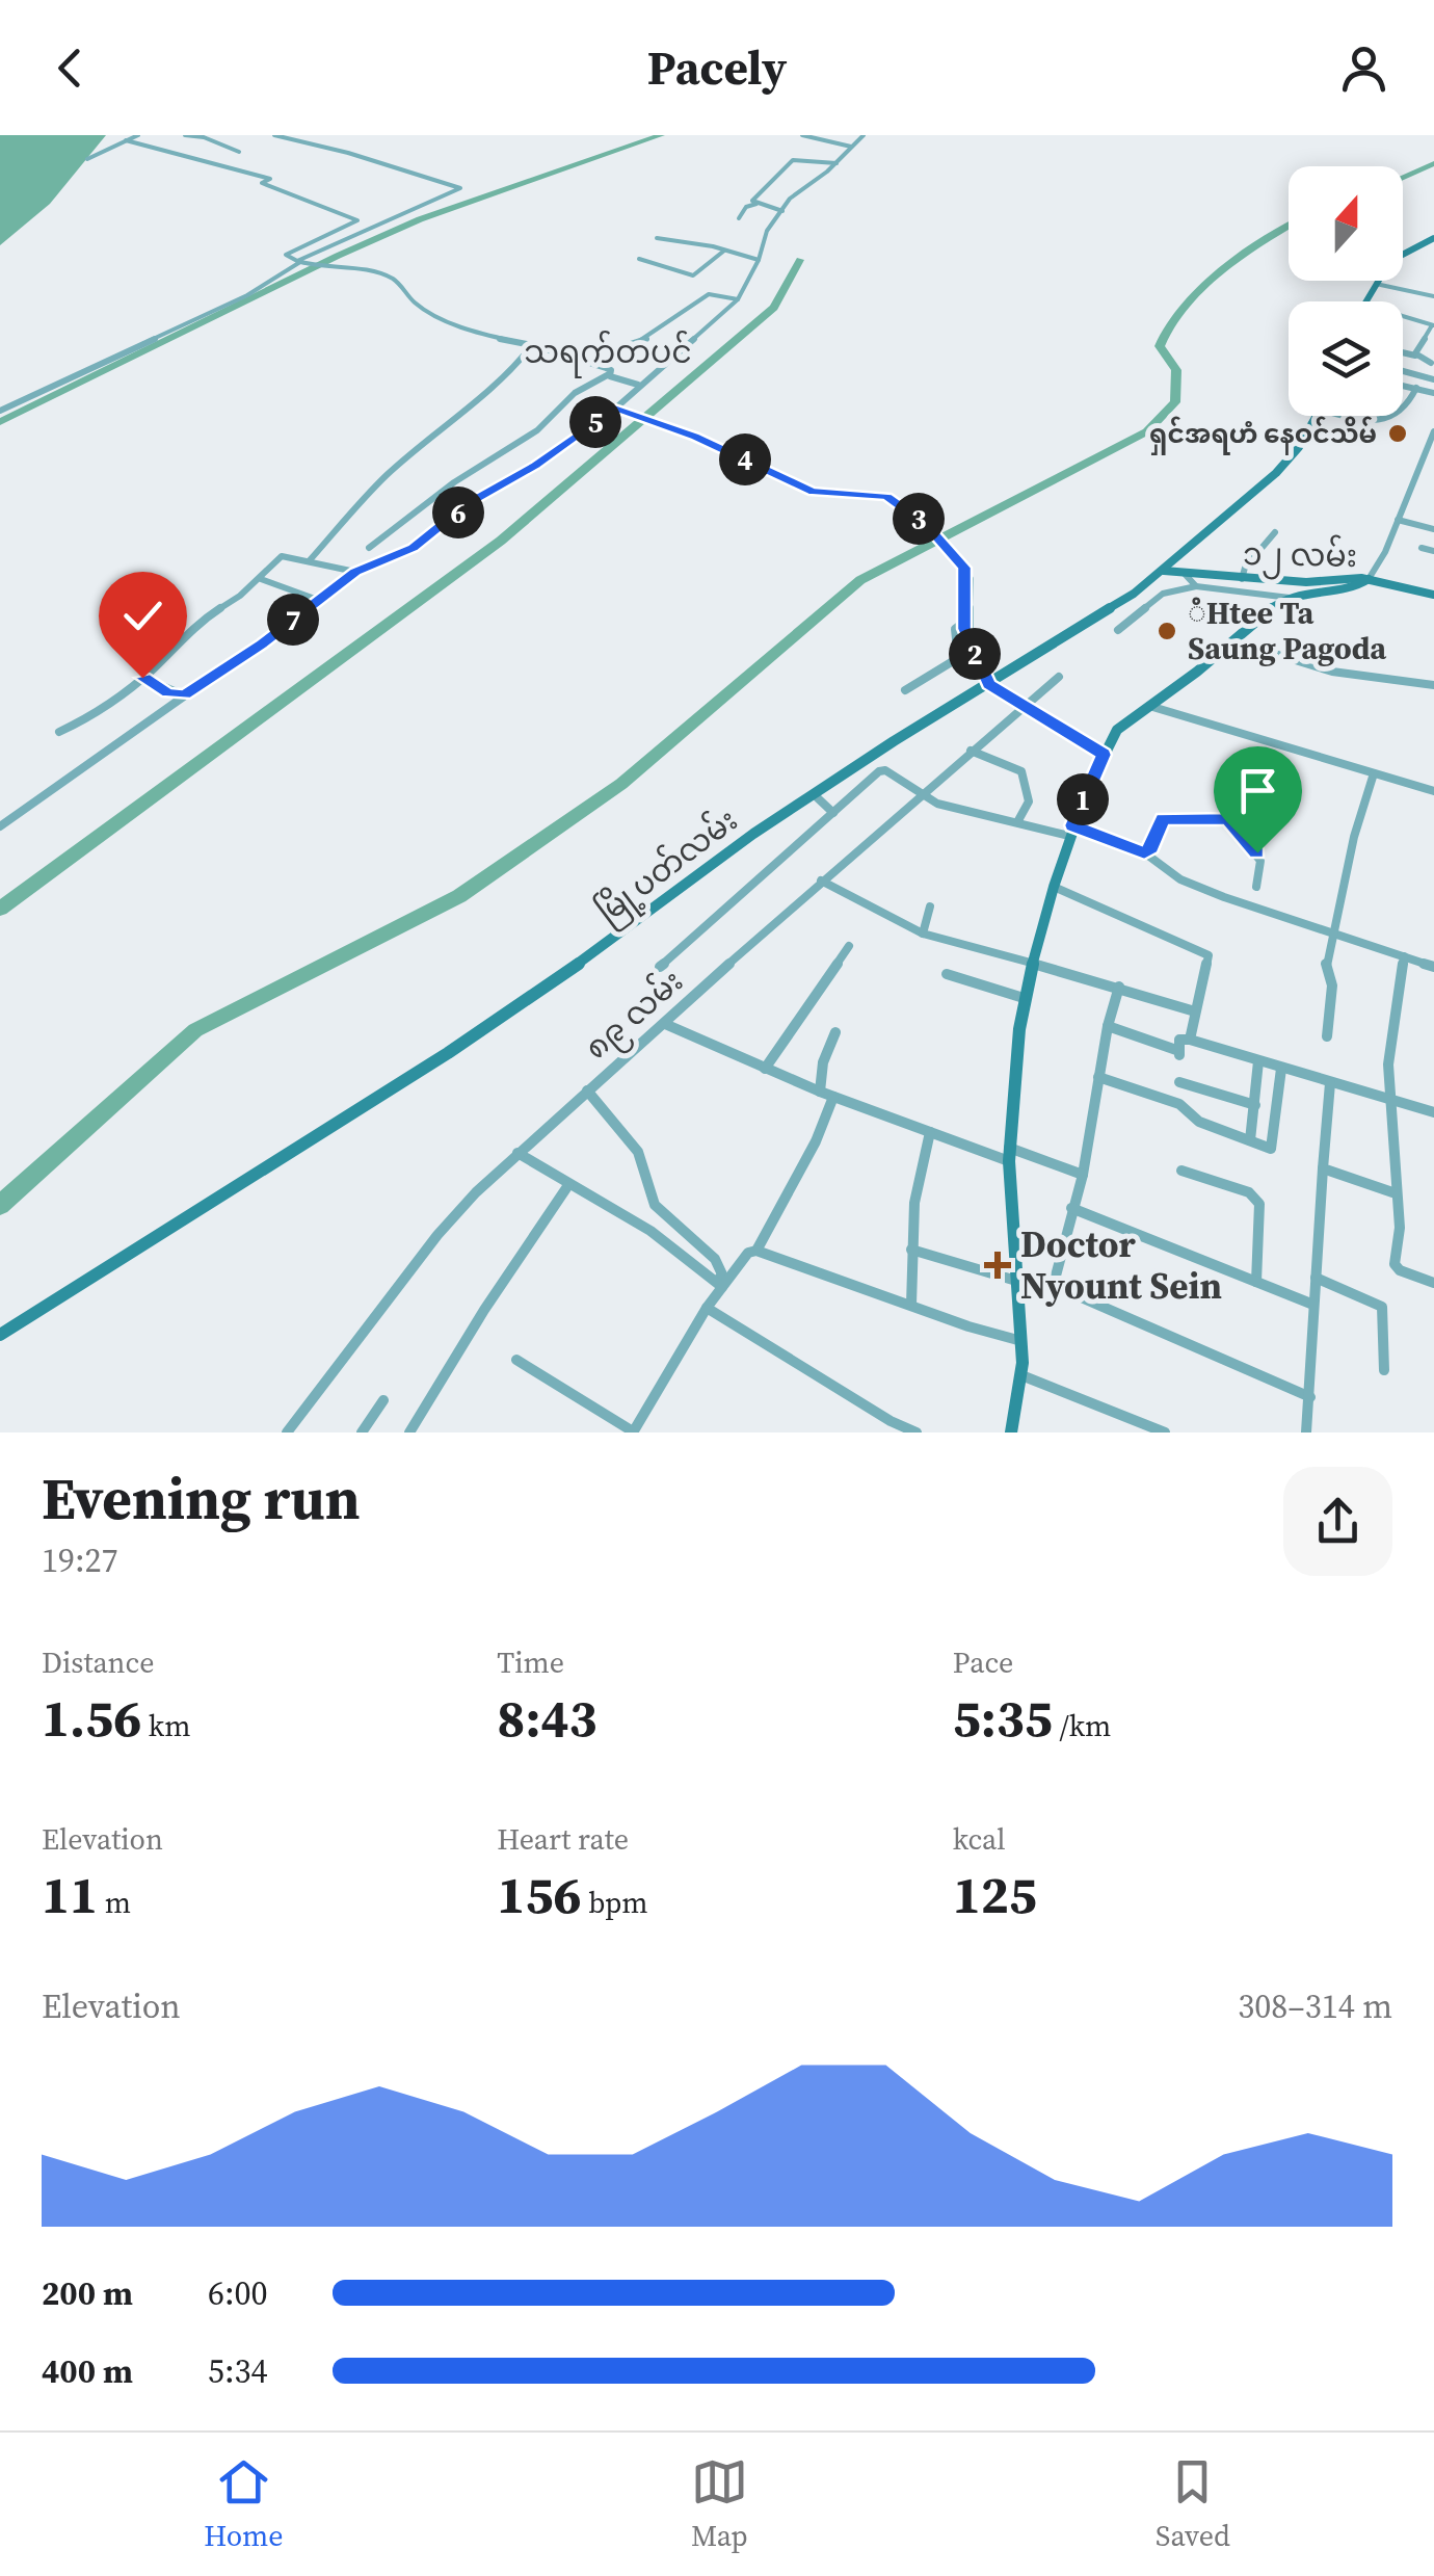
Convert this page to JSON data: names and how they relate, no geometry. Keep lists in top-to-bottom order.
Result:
{
  "streets": {
    "main road": ["၁၂ လမ်း", "မြို့ပတ်လမ်း"],
    "street": ["၈၉ လမ်း"]
  },
  "crossings": [
    ["၁၂ လမ်း", "မြို့ပတ်လမ်း"]
  ],
  "districts": ["သရက်တပင်"],
  "places": {
    "other": ["ရှင်အရဟံ နေဝင်သိမ်", "ံHtee Ta Saung Pagoda"],
    "health": ["Doctor Nyount Sein"]
  },
  "north": "top",
  "page": {
    "header": "Pacely",
    "pins": [
      "5",
      "4",
      "6",
      "3",
      "7",
      "2",
      "1"
    ],
    "heading": ["Evening run", "19:27"],
    "stats": [
      ["Distance", "1.56 km"],
      ["Time", "8:43"],
      ["Pace", "5:35 /km"],
      ["Elevation", "11 m"],
      ["Heart rate", "156 bpm"],
      ["kcal", "125"]
    ],
    "chart": ["Elevation", "308–314 m"],
    "list": [
      {
        "name": "200 m",
        "note": "6:00"
      },
      {
        "name": "400 m",
        "note": "5:34"
      }
    ],
    "tabs": ["Home", "Map", "Saved"]
  }
}
